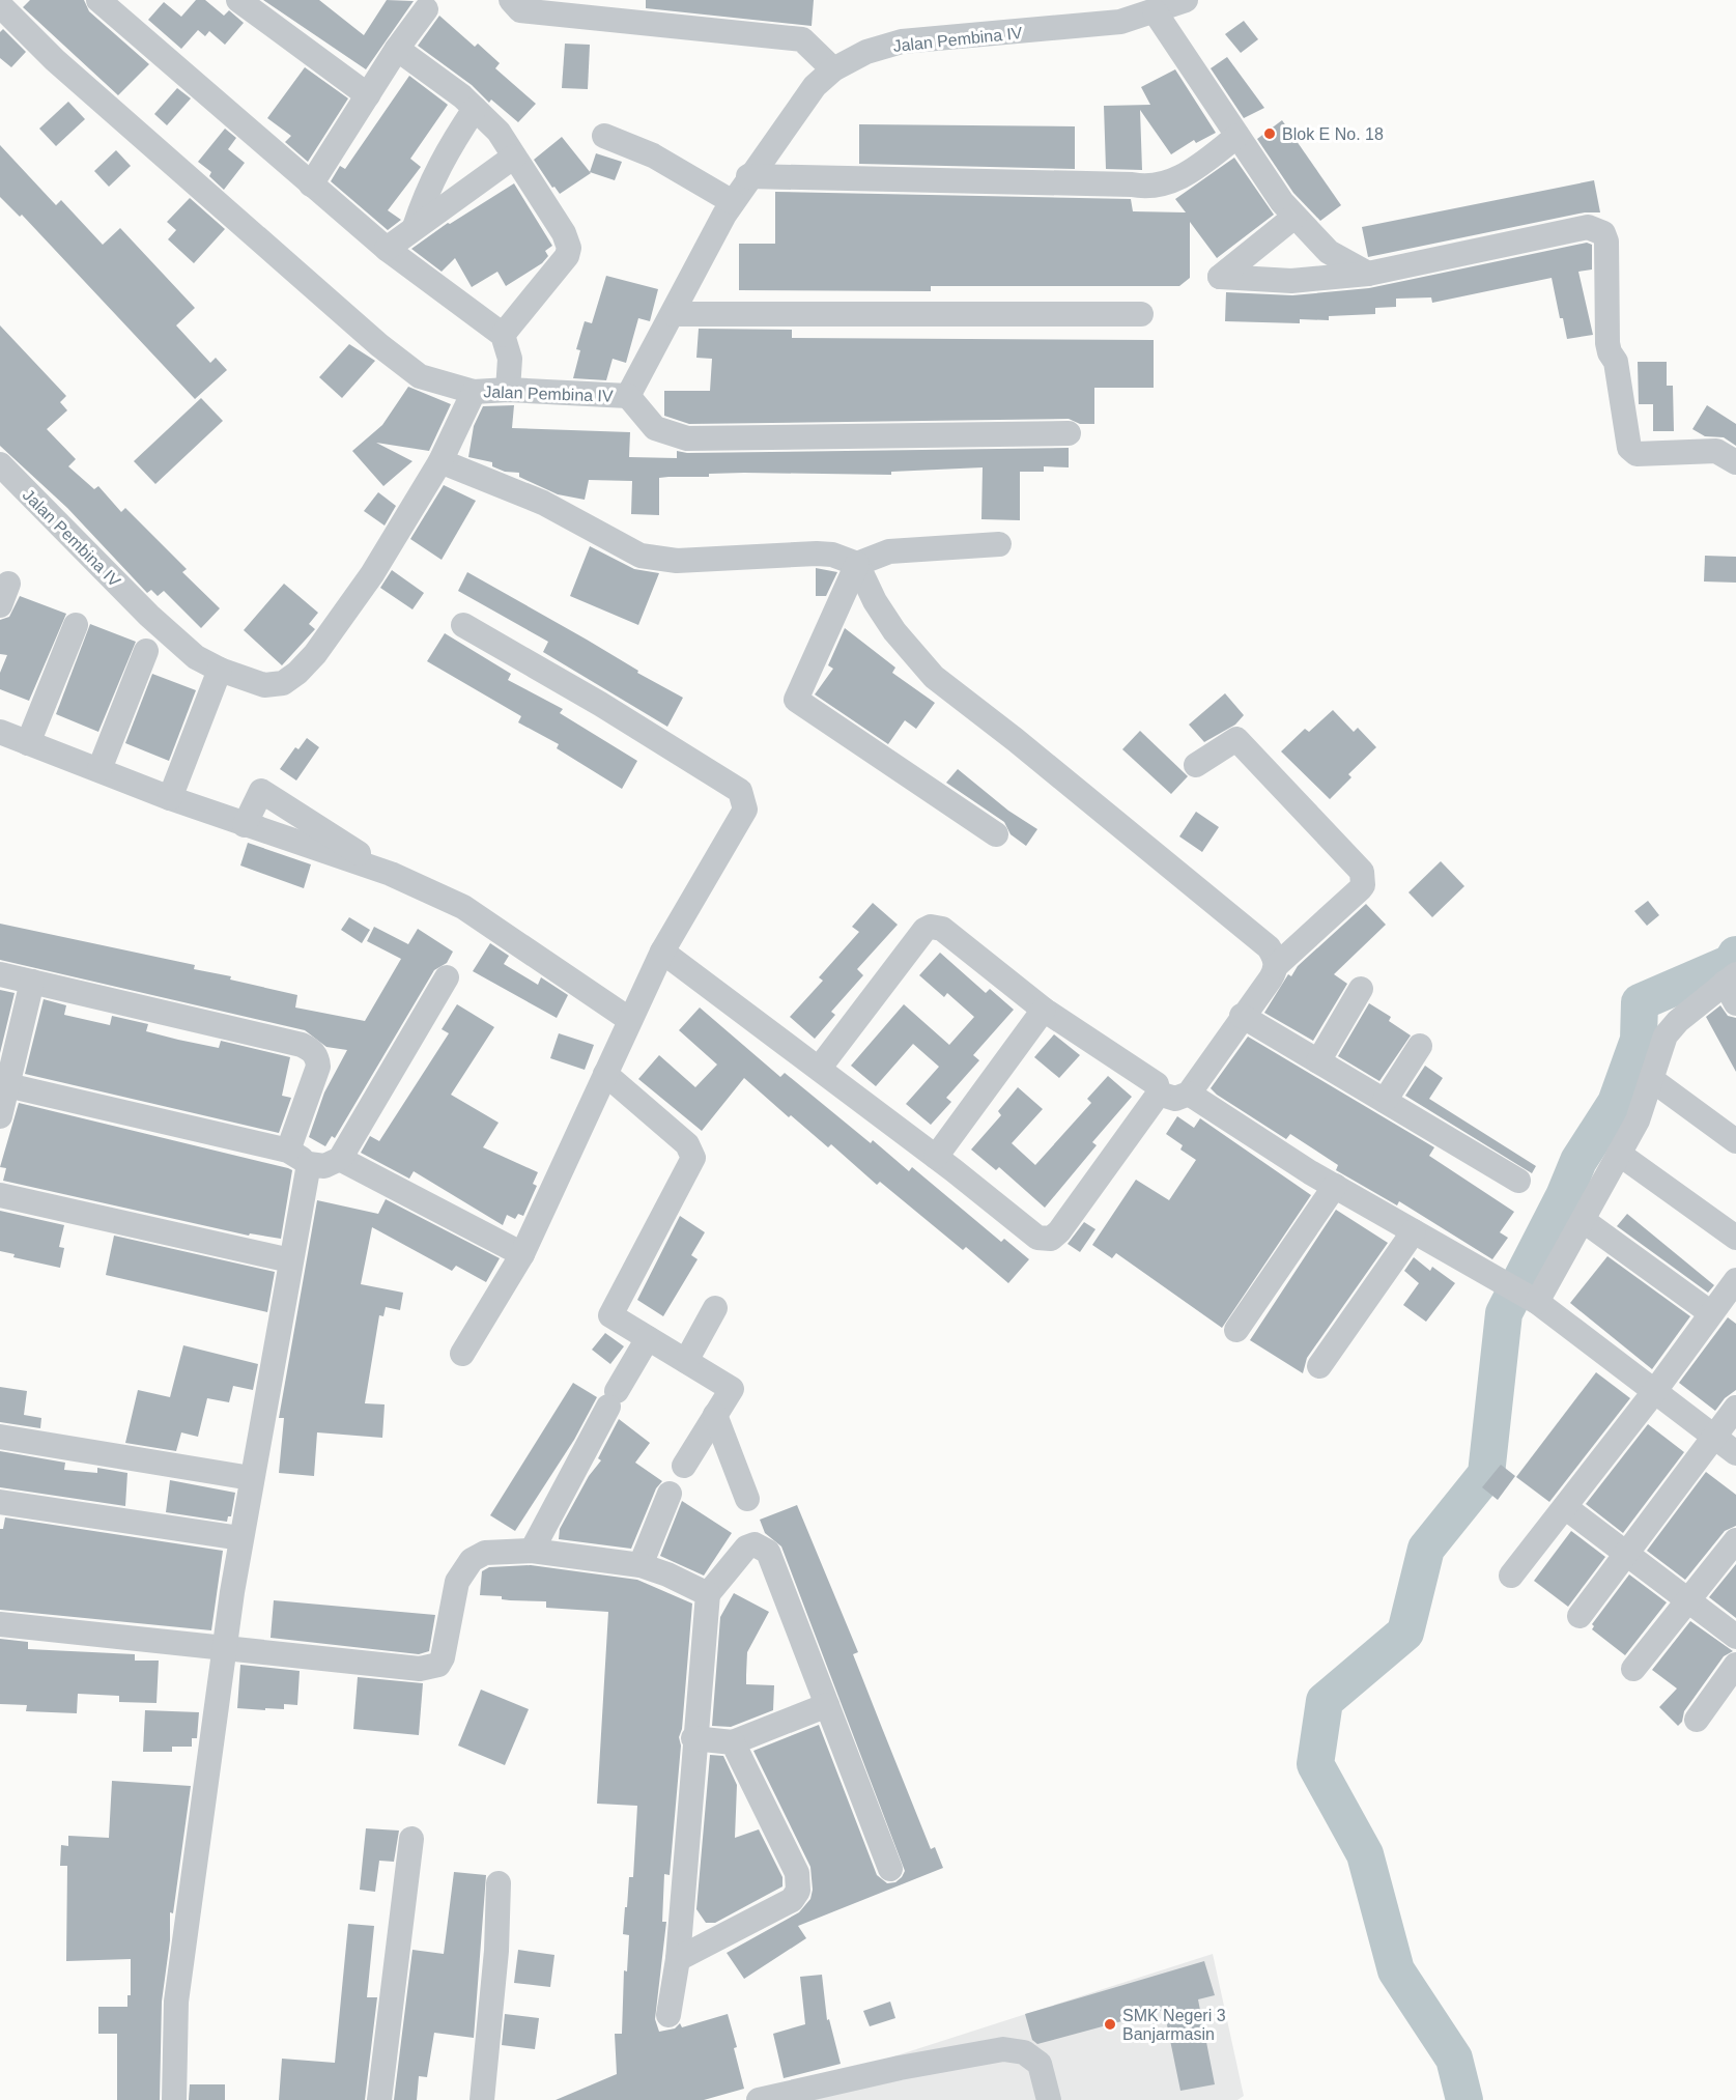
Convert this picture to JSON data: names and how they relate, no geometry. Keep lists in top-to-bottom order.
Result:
{
  "streets": {
    "street": ["Jalan Pembina IV"]
  },
  "places": ["Blok E No. 18", "SMK Negeri 3 Banjarmasin"]
}
